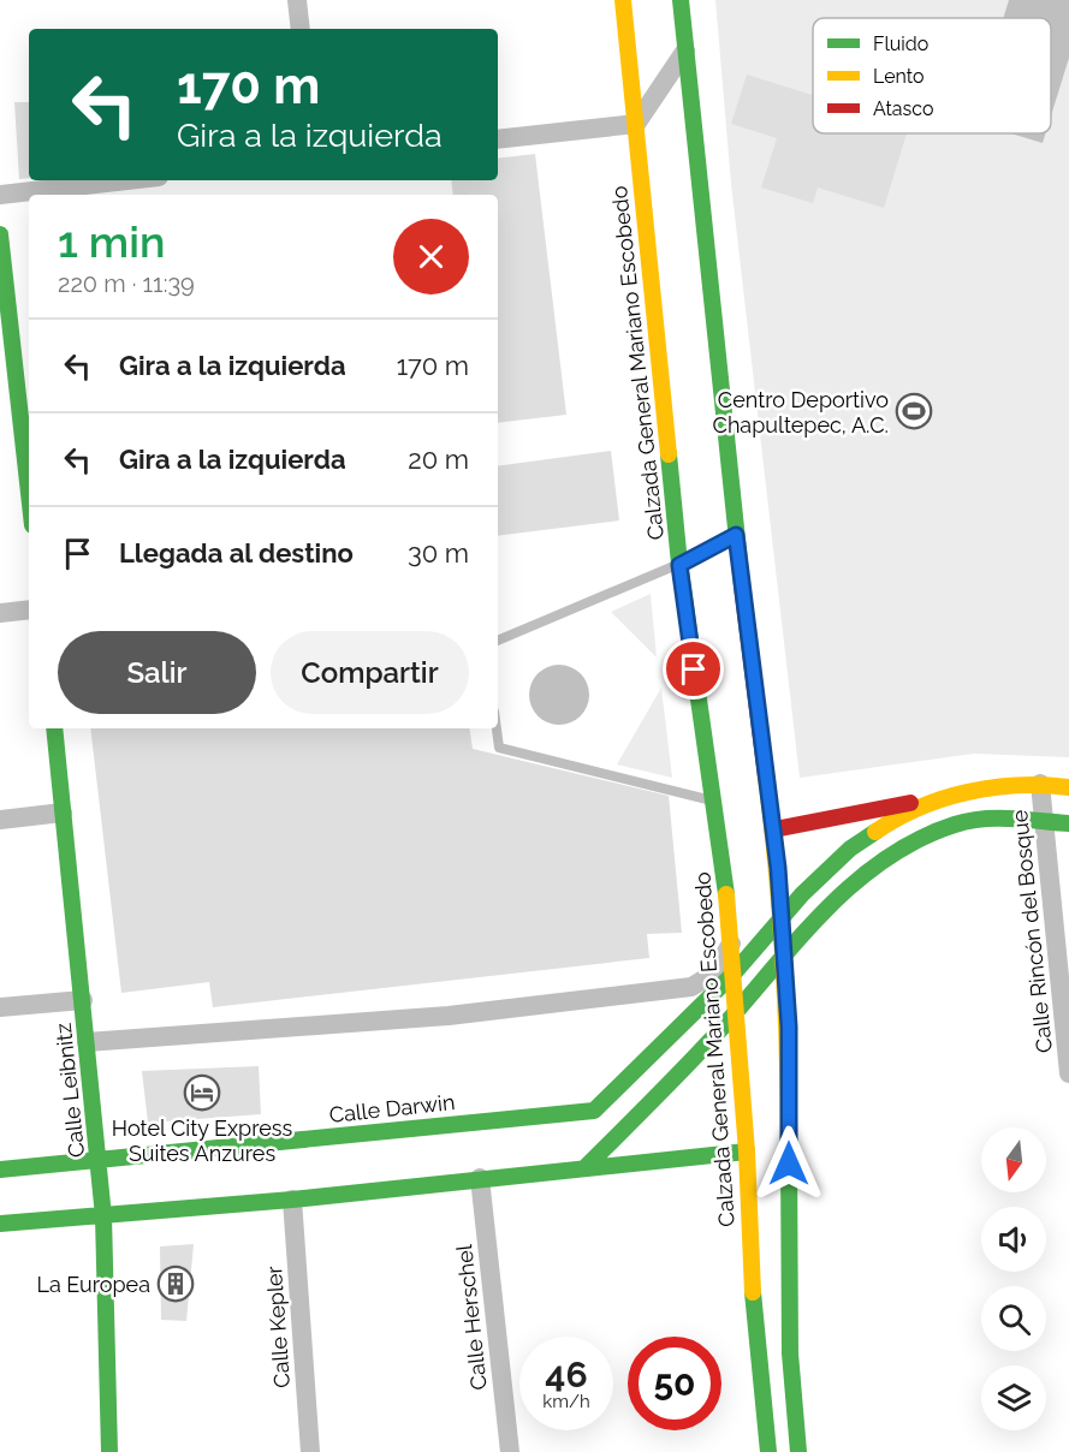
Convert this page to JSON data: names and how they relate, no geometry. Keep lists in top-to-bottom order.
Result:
{
  "streets": {
    "street": [
      "Calzada General Mariano Escobedo",
      "Calle Rincón del Bosque",
      "Calle Leibnitz",
      "Calle Darwin",
      "Calle Herschel",
      "Calle Kepler"
    ]
  },
  "crossings": [
    ["Calzada General Mariano Escobedo", "Calle Darwin"],
    ["Calle Leibnitz", "Calle Darwin"]
  ],
  "places": {
    "sports": ["Centro Deportivo Chapultepec, A.C."],
    "hotel": ["Hotel City Express Suites Anzures"],
    "building": ["La Europea"]
  },
  "legend": ["Fluido", "Lento", "Atasco"],
  "north": "bottom",
  "page": {
    "turn": ["170 m", "Gira a la izquierda"],
    "heading": ["1 min", "220 m · 11:39"],
    "list": [
      {
        "name": "Gira a la izquierda",
        "value": "170 m"
      },
      {
        "name": "Gira a la izquierda",
        "value": "20 m"
      },
      {
        "name": "Llegada al destino",
        "value": "30 m"
      }
    ],
    "buttons": ["Salir", "Compartir"],
    "speed": "46 km/h",
    "limit": "50"
  }
}
